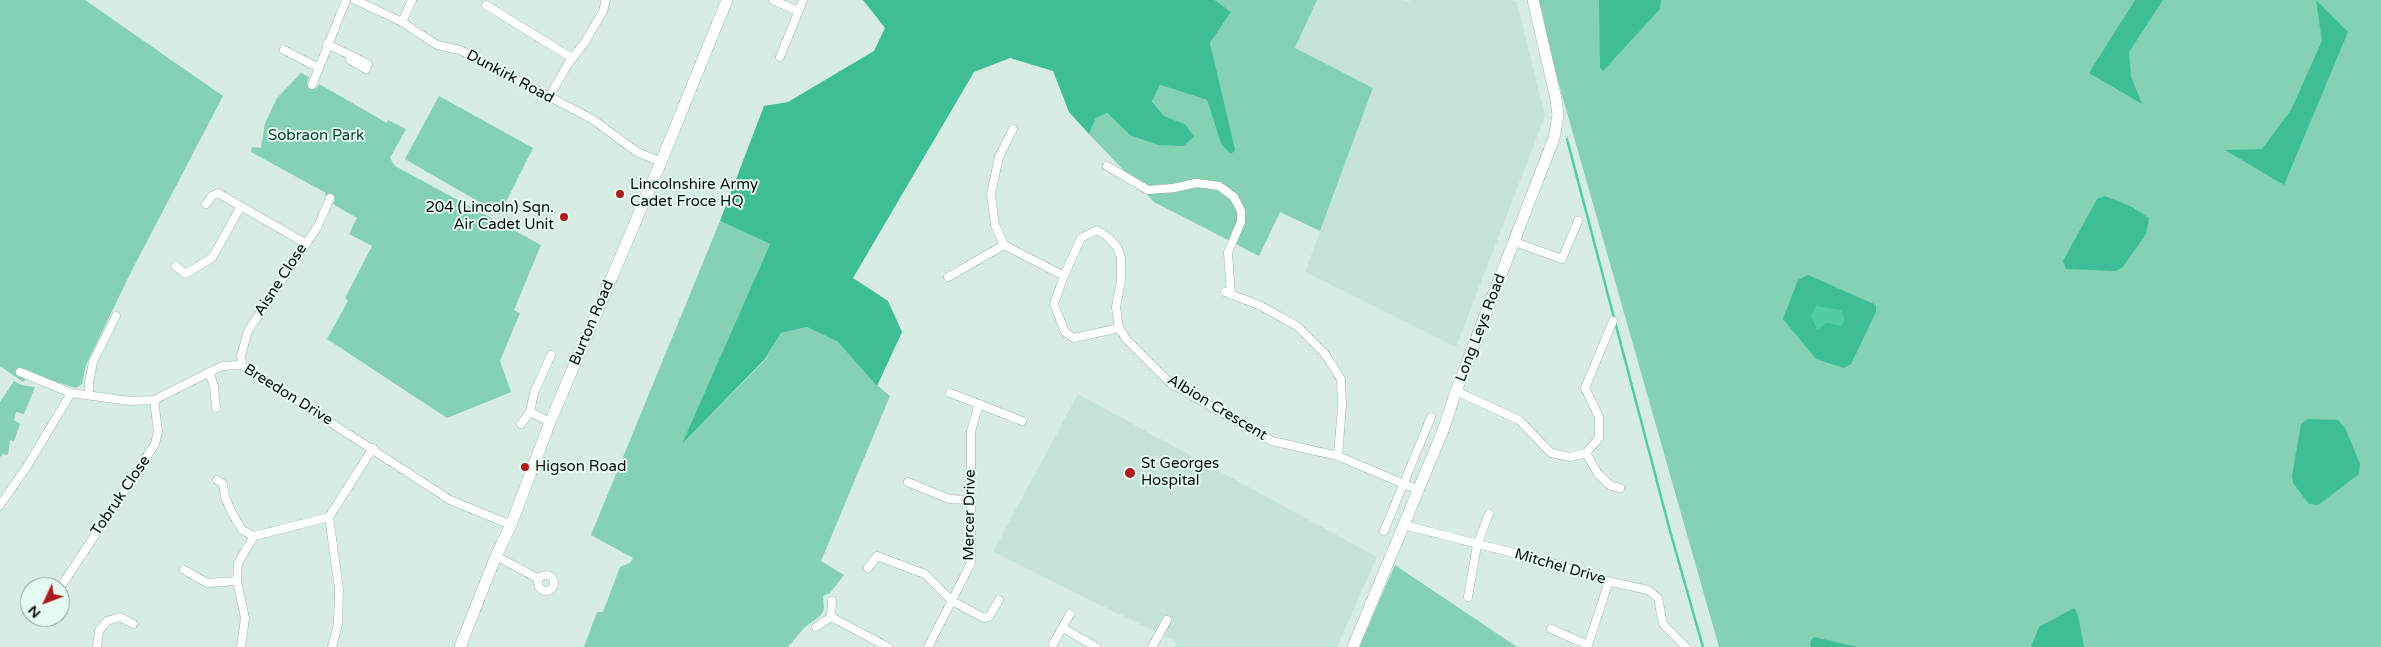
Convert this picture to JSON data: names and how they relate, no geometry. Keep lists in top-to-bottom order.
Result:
{
  "streets": {
    "main road": ["Burton Road", "Long Leys Road"],
    "street": [
      "Dunkirk Road",
      "Aisne Close",
      "Breedon Drive",
      "Albion Crescent",
      "Tobruk Close",
      "Mercer Drive",
      "Mitchel Drive"
    ]
  },
  "crossings": [
    ["Dunkirk Road", "Burton Road"],
    ["Aisne Close", "Breedon Drive"],
    ["Burton Road", "Breedon Drive"],
    ["Long Leys Road", "Albion Crescent"],
    ["Long Leys Road", "Mitchel Drive"],
    ["Breedon Drive", "Tobruk Close"]
  ],
  "parks": ["Sobraon Park"],
  "places": [
    "Lincolnshire Army Cadet Froce HQ",
    "204 (Lincoln) Sqn. Air Cadet Unit",
    "Higson Road",
    "St Georges Hospital"
  ],
  "north": "bottom left"
}
